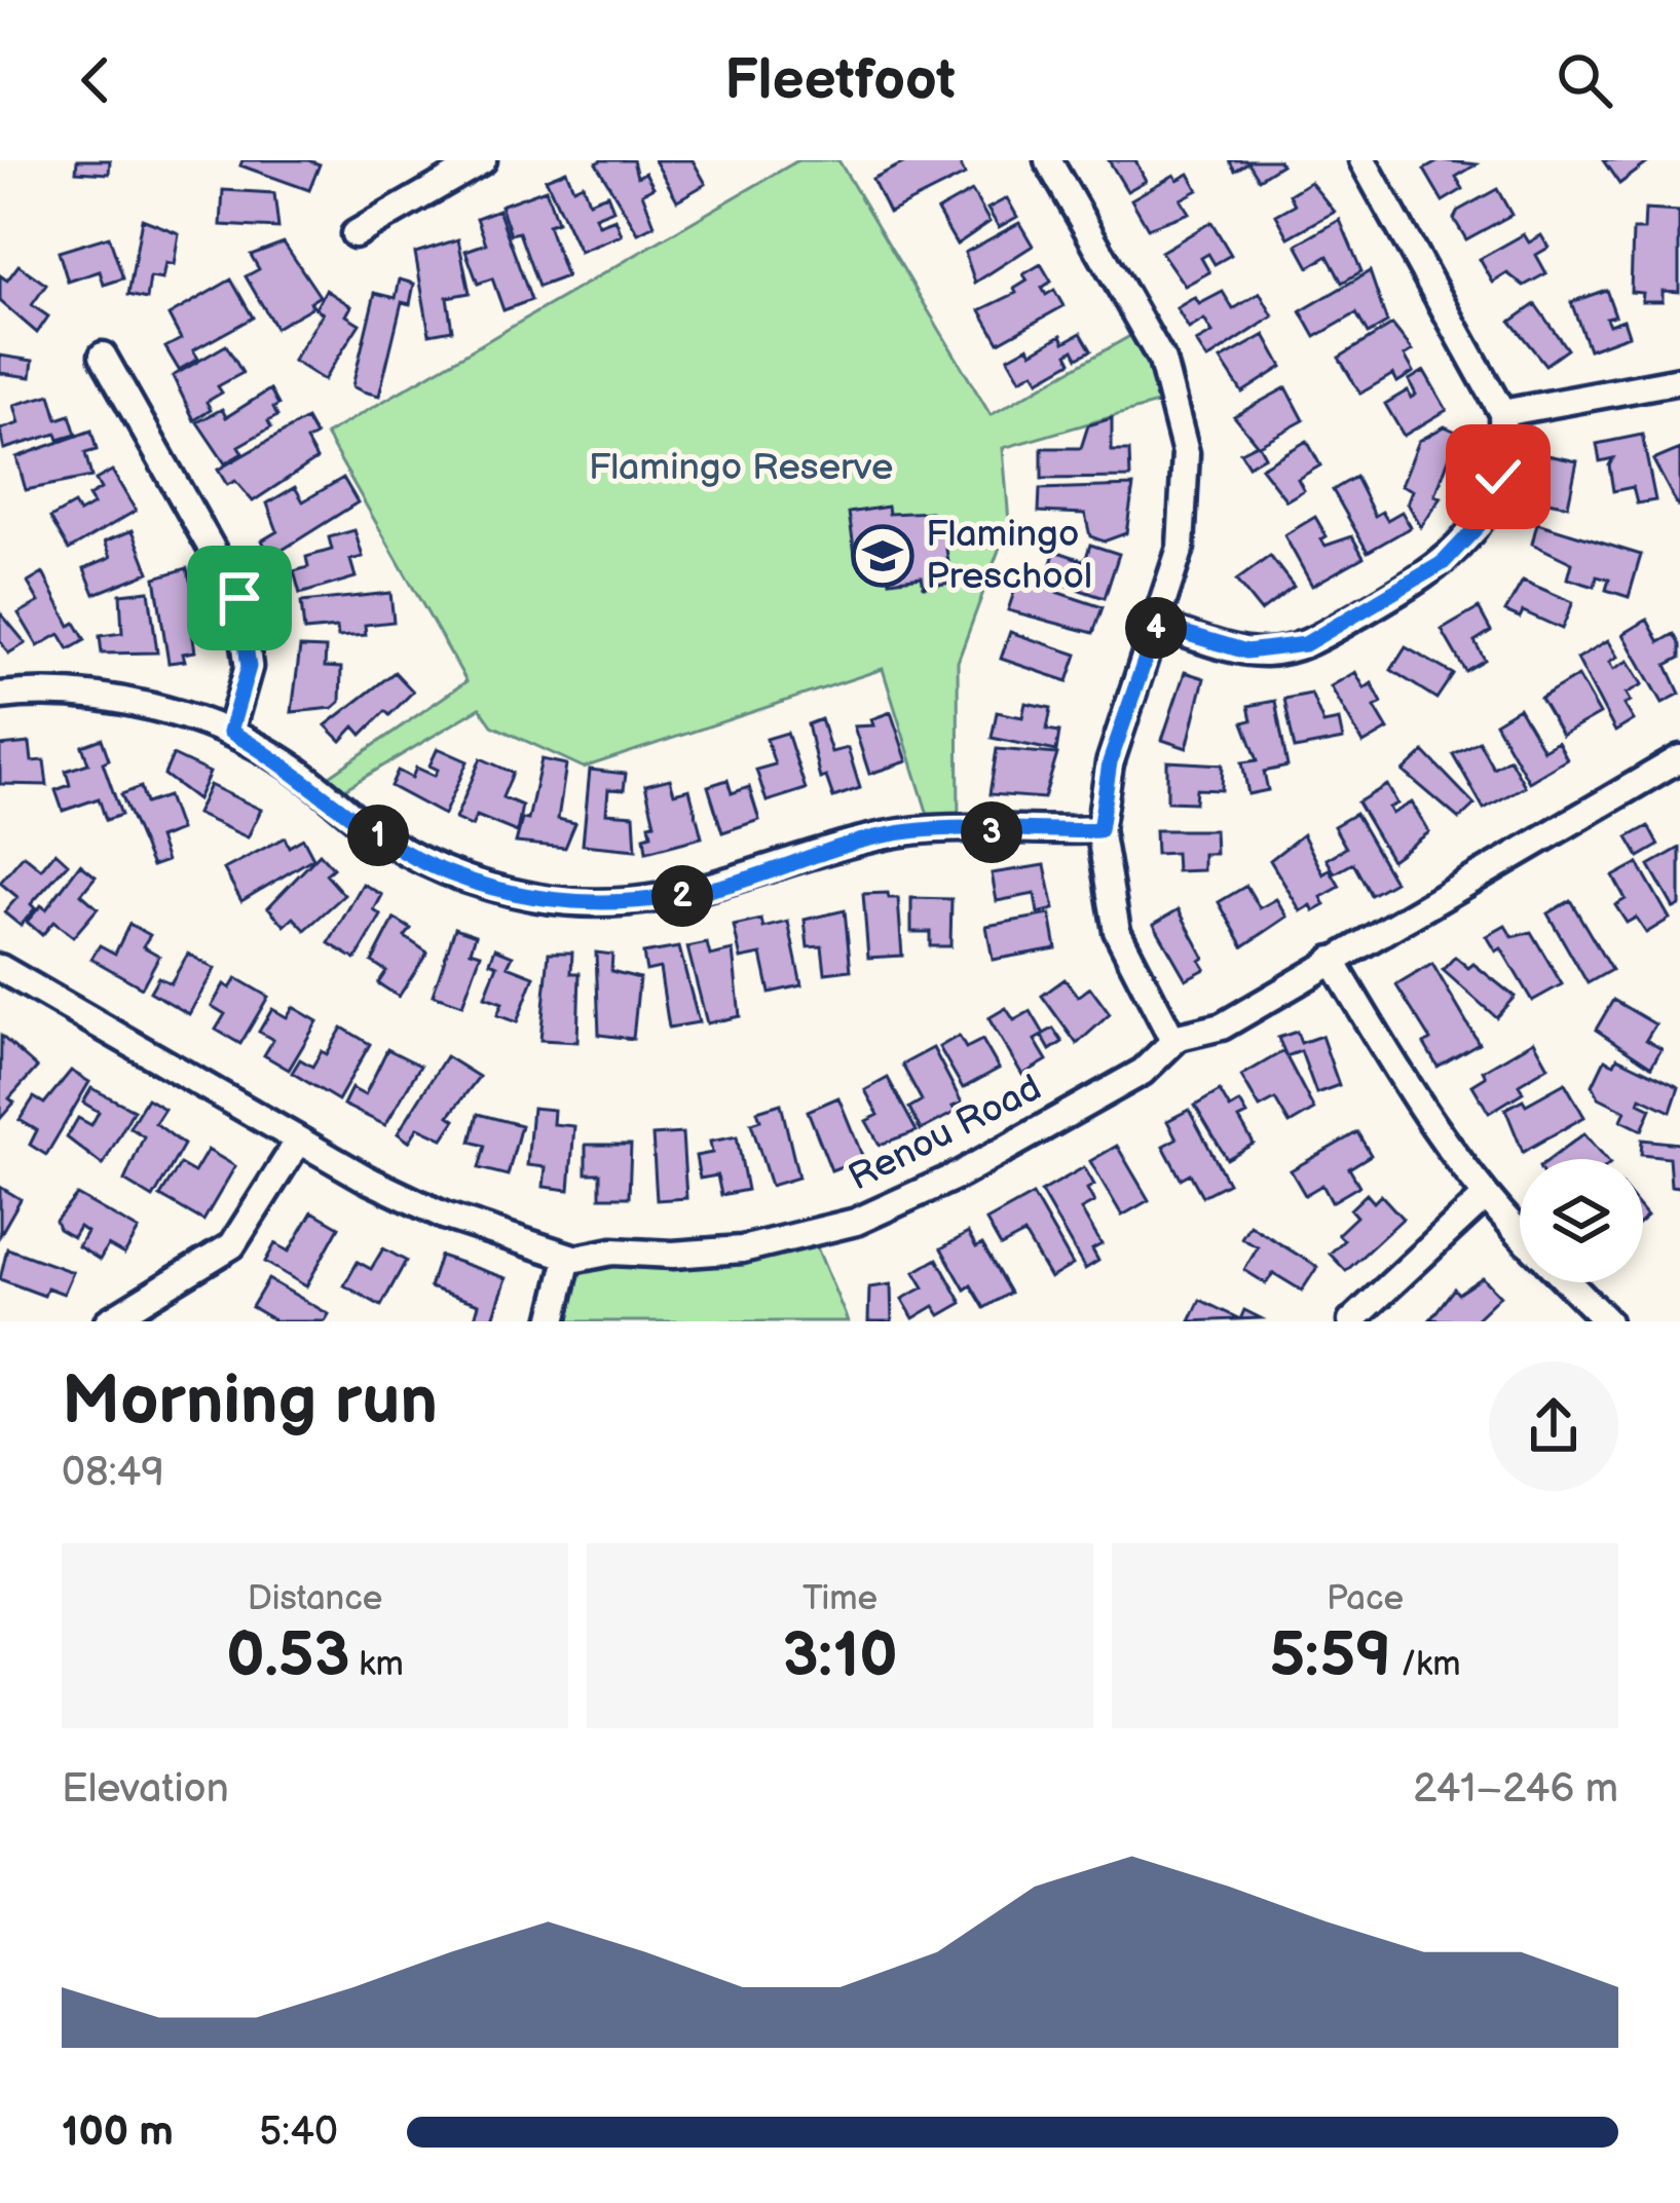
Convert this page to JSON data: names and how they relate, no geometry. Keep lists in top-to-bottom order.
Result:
{
  "streets": {
    "street": ["Renou Road"]
  },
  "parks": ["Flamingo Reserve"],
  "places": {
    "school or university": ["Flamingo Preschool"]
  },
  "page": {
    "header": "Fleetfoot",
    "pins": [
      "4",
      "3",
      "1",
      "2"
    ],
    "heading": ["Morning run", "08:49"],
    "stats": [
      ["Distance", "0.53 km"],
      ["Time", "3:10"],
      ["Pace", "5:59 /km"]
    ],
    "chart": ["Elevation", "241–246 m"],
    "list": [
      {
        "name": "100 m",
        "note": "5:40"
      }
    ]
  }
}
